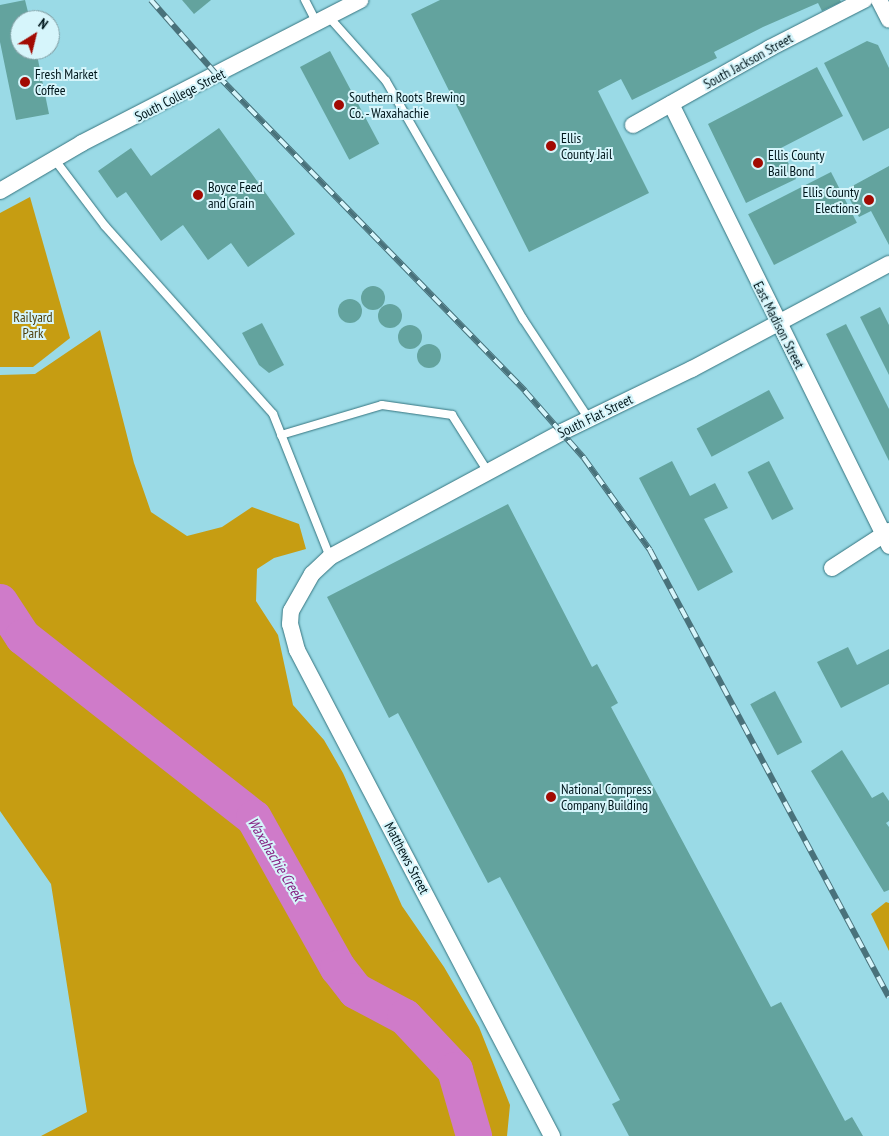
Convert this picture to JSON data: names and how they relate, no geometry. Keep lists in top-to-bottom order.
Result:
{
  "streets": {
    "street": [
      "South Jackson Street",
      "South College Street",
      "East Madison Street",
      "South Flat Street",
      "Matthews Street"
    ]
  },
  "crossings": [
    ["South Jackson Street", "East Madison Street"],
    ["East Madison Street", "South Flat Street"],
    ["South Flat Street", "Matthews Street"]
  ],
  "water": ["Waxahachie Creek"],
  "parks": ["Railyard Park"],
  "places": [
    "Fresh Market Coffee",
    "Southern Roots Brewing Co. - Waxahachie",
    "Ellis County Jail",
    "Ellis County Bail Bond",
    "Boyce Feed and Grain",
    "Ellis County Elections",
    "National Compress Company Building"
  ],
  "north": "top right"
}
